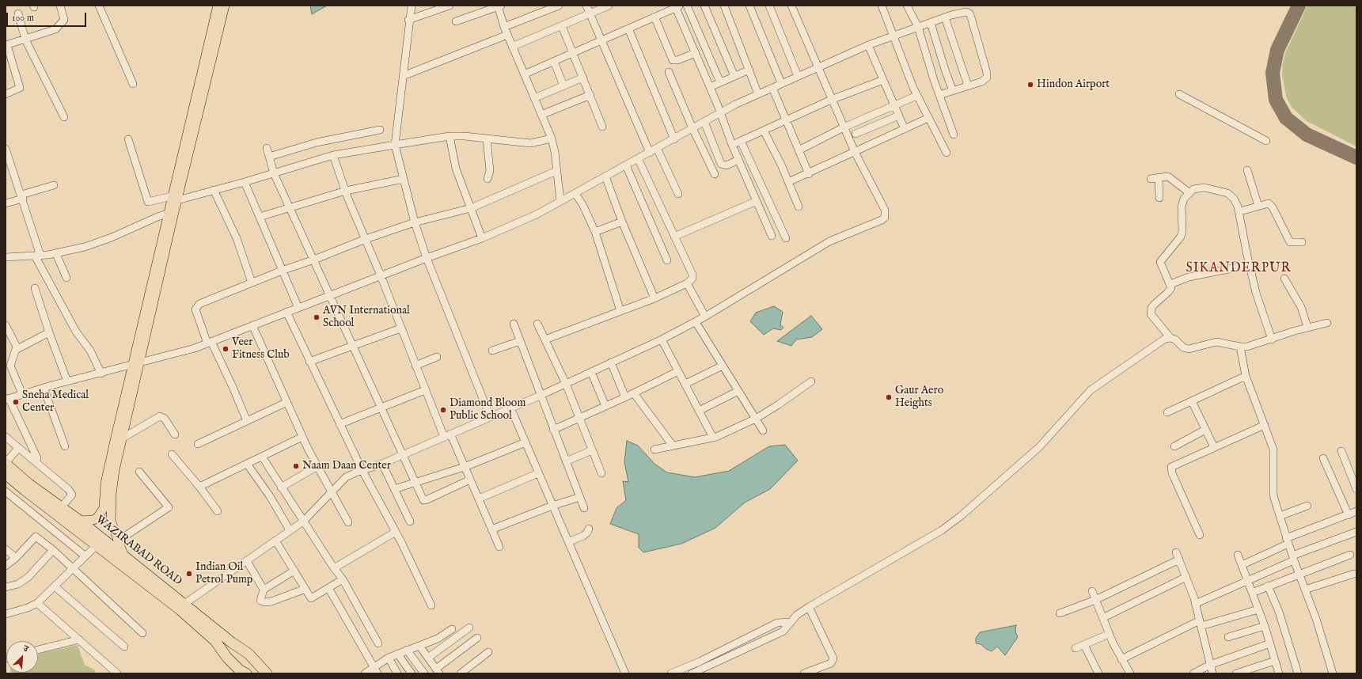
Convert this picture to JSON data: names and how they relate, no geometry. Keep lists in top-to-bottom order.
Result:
{
  "streets": {
    "highway": ["WAZIRABAD ROAD"]
  },
  "districts": ["SIKANDERPUR"],
  "places": [
    "Hindon Airport",
    "AVN International School",
    "Veer Fitness Club",
    "Gaur Aero Heights",
    "Sneha Medical Center",
    "Diamond Bloom Public School",
    "Naam Daan Center",
    "Indian Oil Petrol Pump"
  ],
  "scale_bar": "100 m",
  "north": "top right"
}
